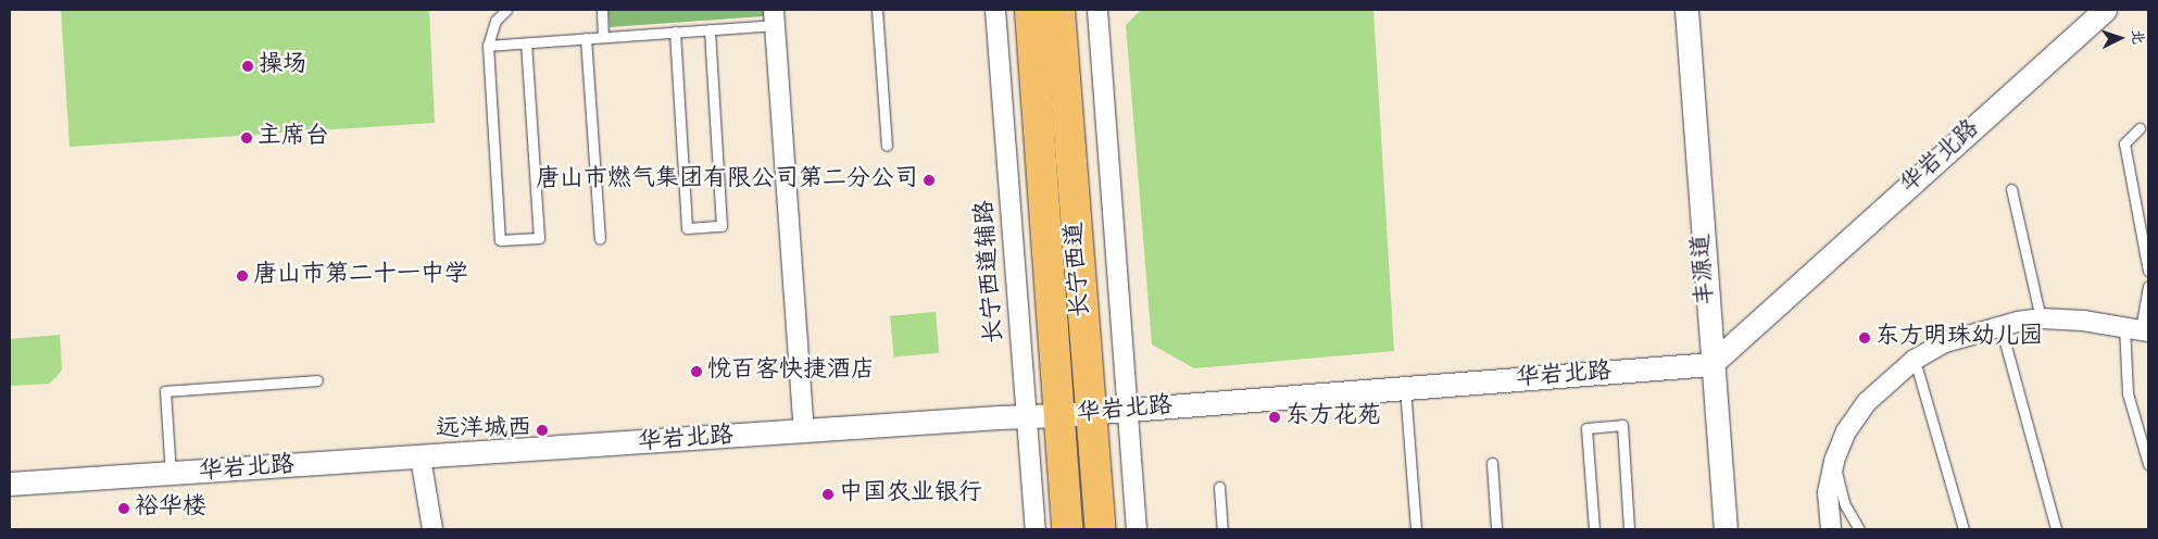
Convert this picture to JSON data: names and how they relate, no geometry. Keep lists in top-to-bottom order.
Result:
{
  "streets": {
    "main road": ["长宁西道"],
    "street": ["华岩北路", "丰源道", "长宁西道辅路"]
  },
  "crossings": [
    ["华岩北路", "长宁西道"],
    ["华岩北路", "丰源道"],
    ["华岩北路", "长宁西道辅路"]
  ],
  "places": [
    "操场",
    "主席台",
    "唐山市燃气集团有限公司第二分公司",
    "唐山市第二十一中学",
    "东方明珠幼儿园",
    "悦百客快捷酒店",
    "东方花苑",
    "远洋城西",
    "中国农业银行",
    "裕华楼"
  ],
  "north": "right"
}
